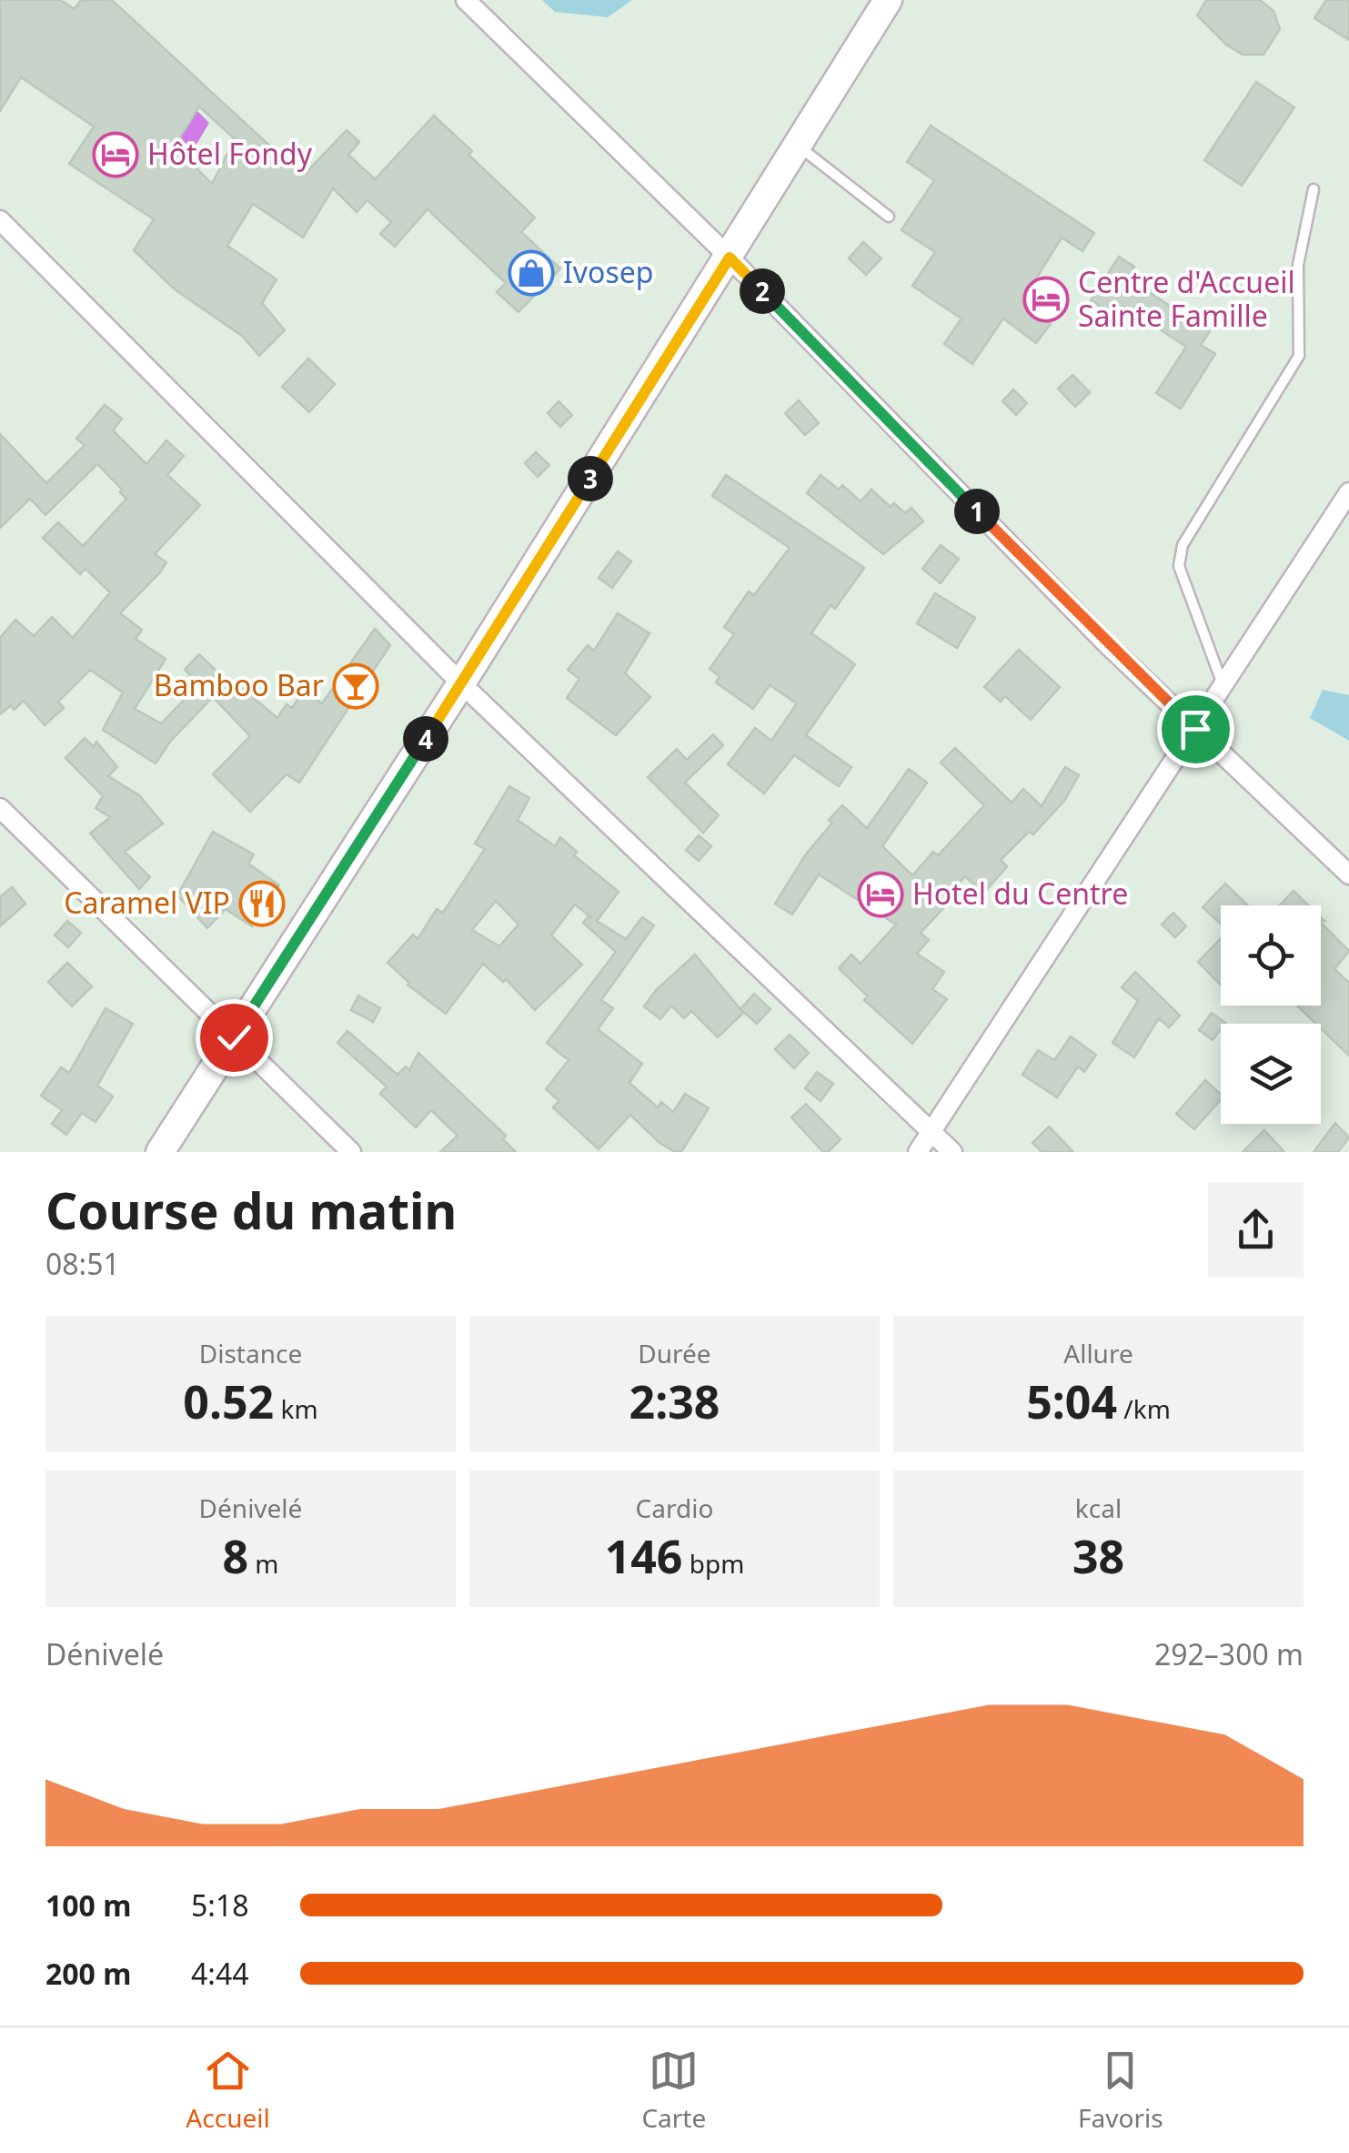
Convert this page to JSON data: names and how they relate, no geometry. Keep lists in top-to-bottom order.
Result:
{
  "places": {
    "hotel": ["Hôtel Fondy", "Centre d'Accueil Sainte Famille", "Hotel du Centre"],
    "shop": ["Ivosep"],
    "bar": ["Bamboo Bar"],
    "restaurant": ["Caramel VIP"]
  },
  "page": {
    "pins": [
      "2",
      "3",
      "1",
      "4"
    ],
    "heading": ["Course du matin", "08:51"],
    "stats": [
      ["Distance", "0.52 km"],
      ["Durée", "2:38"],
      ["Allure", "5:04 /km"],
      ["Dénivelé", "8 m"],
      ["Cardio", "146 bpm"],
      ["kcal", "38"]
    ],
    "chart": ["Dénivelé", "292–300 m"],
    "list": [
      {
        "name": "100 m",
        "note": "5:18"
      },
      {
        "name": "200 m",
        "note": "4:44"
      }
    ],
    "tabs": ["Accueil", "Carte", "Favoris"]
  }
}
